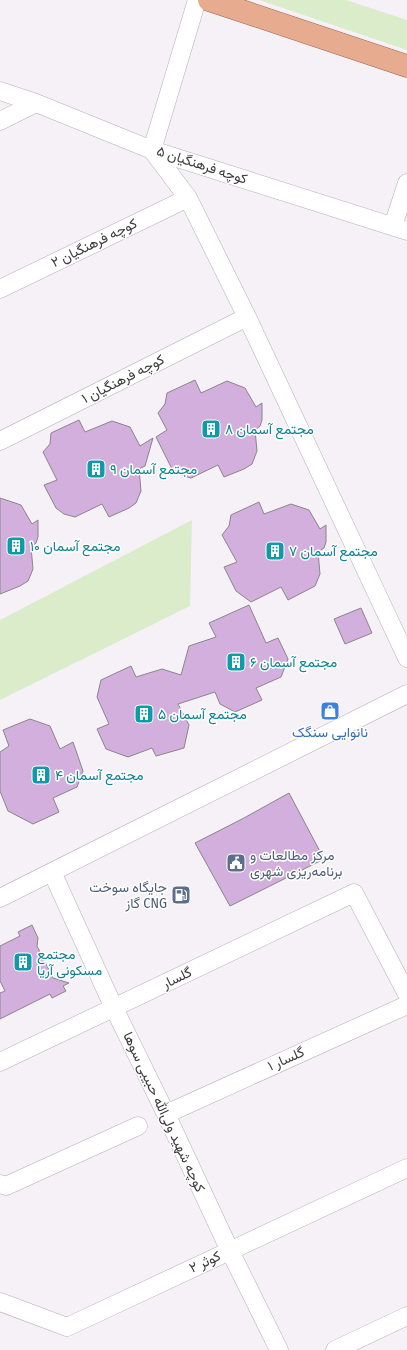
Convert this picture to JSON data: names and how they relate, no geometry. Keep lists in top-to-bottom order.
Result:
{
  "streets": {
    "street": [
      "کوچه فرهنگیان ۵",
      "کوچه فرهنگیان ۲",
      "کوچه فرهنگیان ۱",
      "گلسار",
      "گلسار ۱",
      "کوچه شهید ولی‌الله حبیبی سوها",
      "کوثر ۲"
    ]
  },
  "crossings": [
    ["گلسار", "کوچه شهید ولی‌الله حبیبی سوها"],
    ["گلسار ۱", "کوچه شهید ولی‌الله حبیبی سوها"],
    ["کوچه شهید ولی‌الله حبیبی سوها", "کوثر ۲"]
  ],
  "places": {
    "building": [
      "مجتمع آسمان ۸",
      "مجتمع آسمان ۹",
      "مجتمع آسمان ۱۰",
      "مجتمع آسمان ۷",
      "مجتمع آسمان ۶",
      "مجتمع آسمان ۵",
      "مجتمع آسمان ۴",
      "مجتمع مسکونی آریا"
    ],
    "shop": ["نانوایی سنگک"],
    "public building": ["مرکز مطالعات و برنامه‌ریزی شهری"],
    "fuel station": ["جایگاه سوخت گاز CNG"]
  }
}
